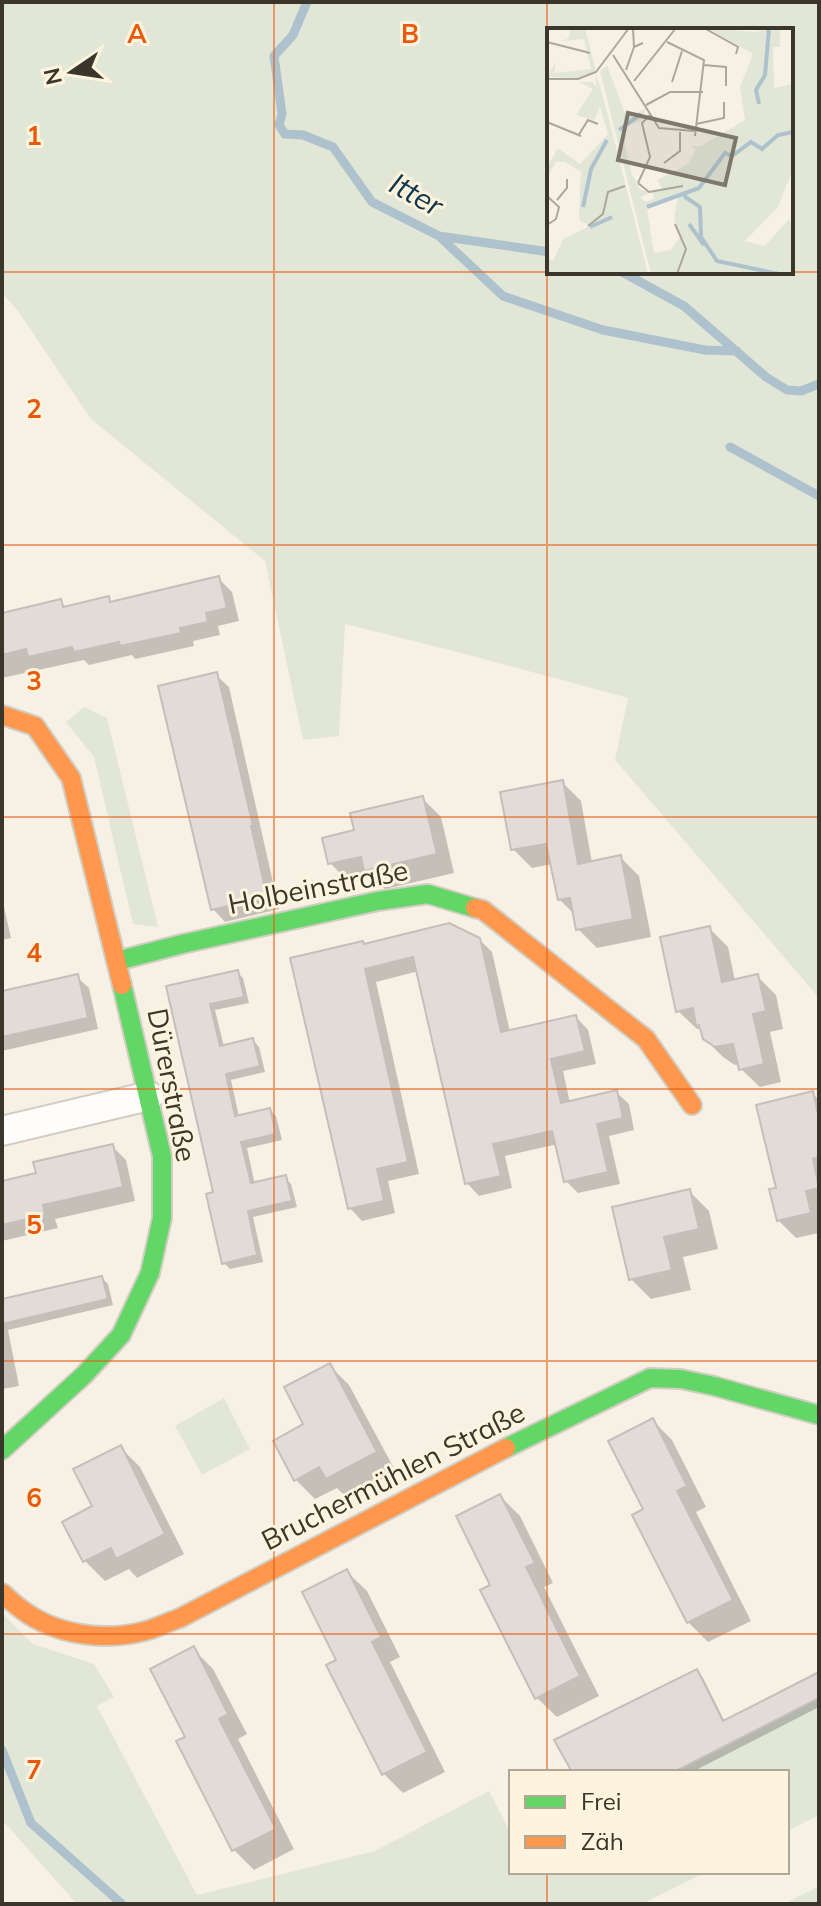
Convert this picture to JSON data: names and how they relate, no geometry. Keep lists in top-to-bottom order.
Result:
{
  "streets": {
    "street": ["Holbeinstraße", "Dürerstraße", "Bruchermühlen Straße"]
  },
  "crossings": [
    ["Holbeinstraße", "Dürerstraße"]
  ],
  "water": ["Itter"],
  "legend": ["Frei", "Zäh"],
  "north": "left",
  "grid": {
    "columns": ["A", "B"],
    "rows": [
      "1",
      "2",
      "3",
      "4",
      "5",
      "6",
      "7"
    ]
  }
}
